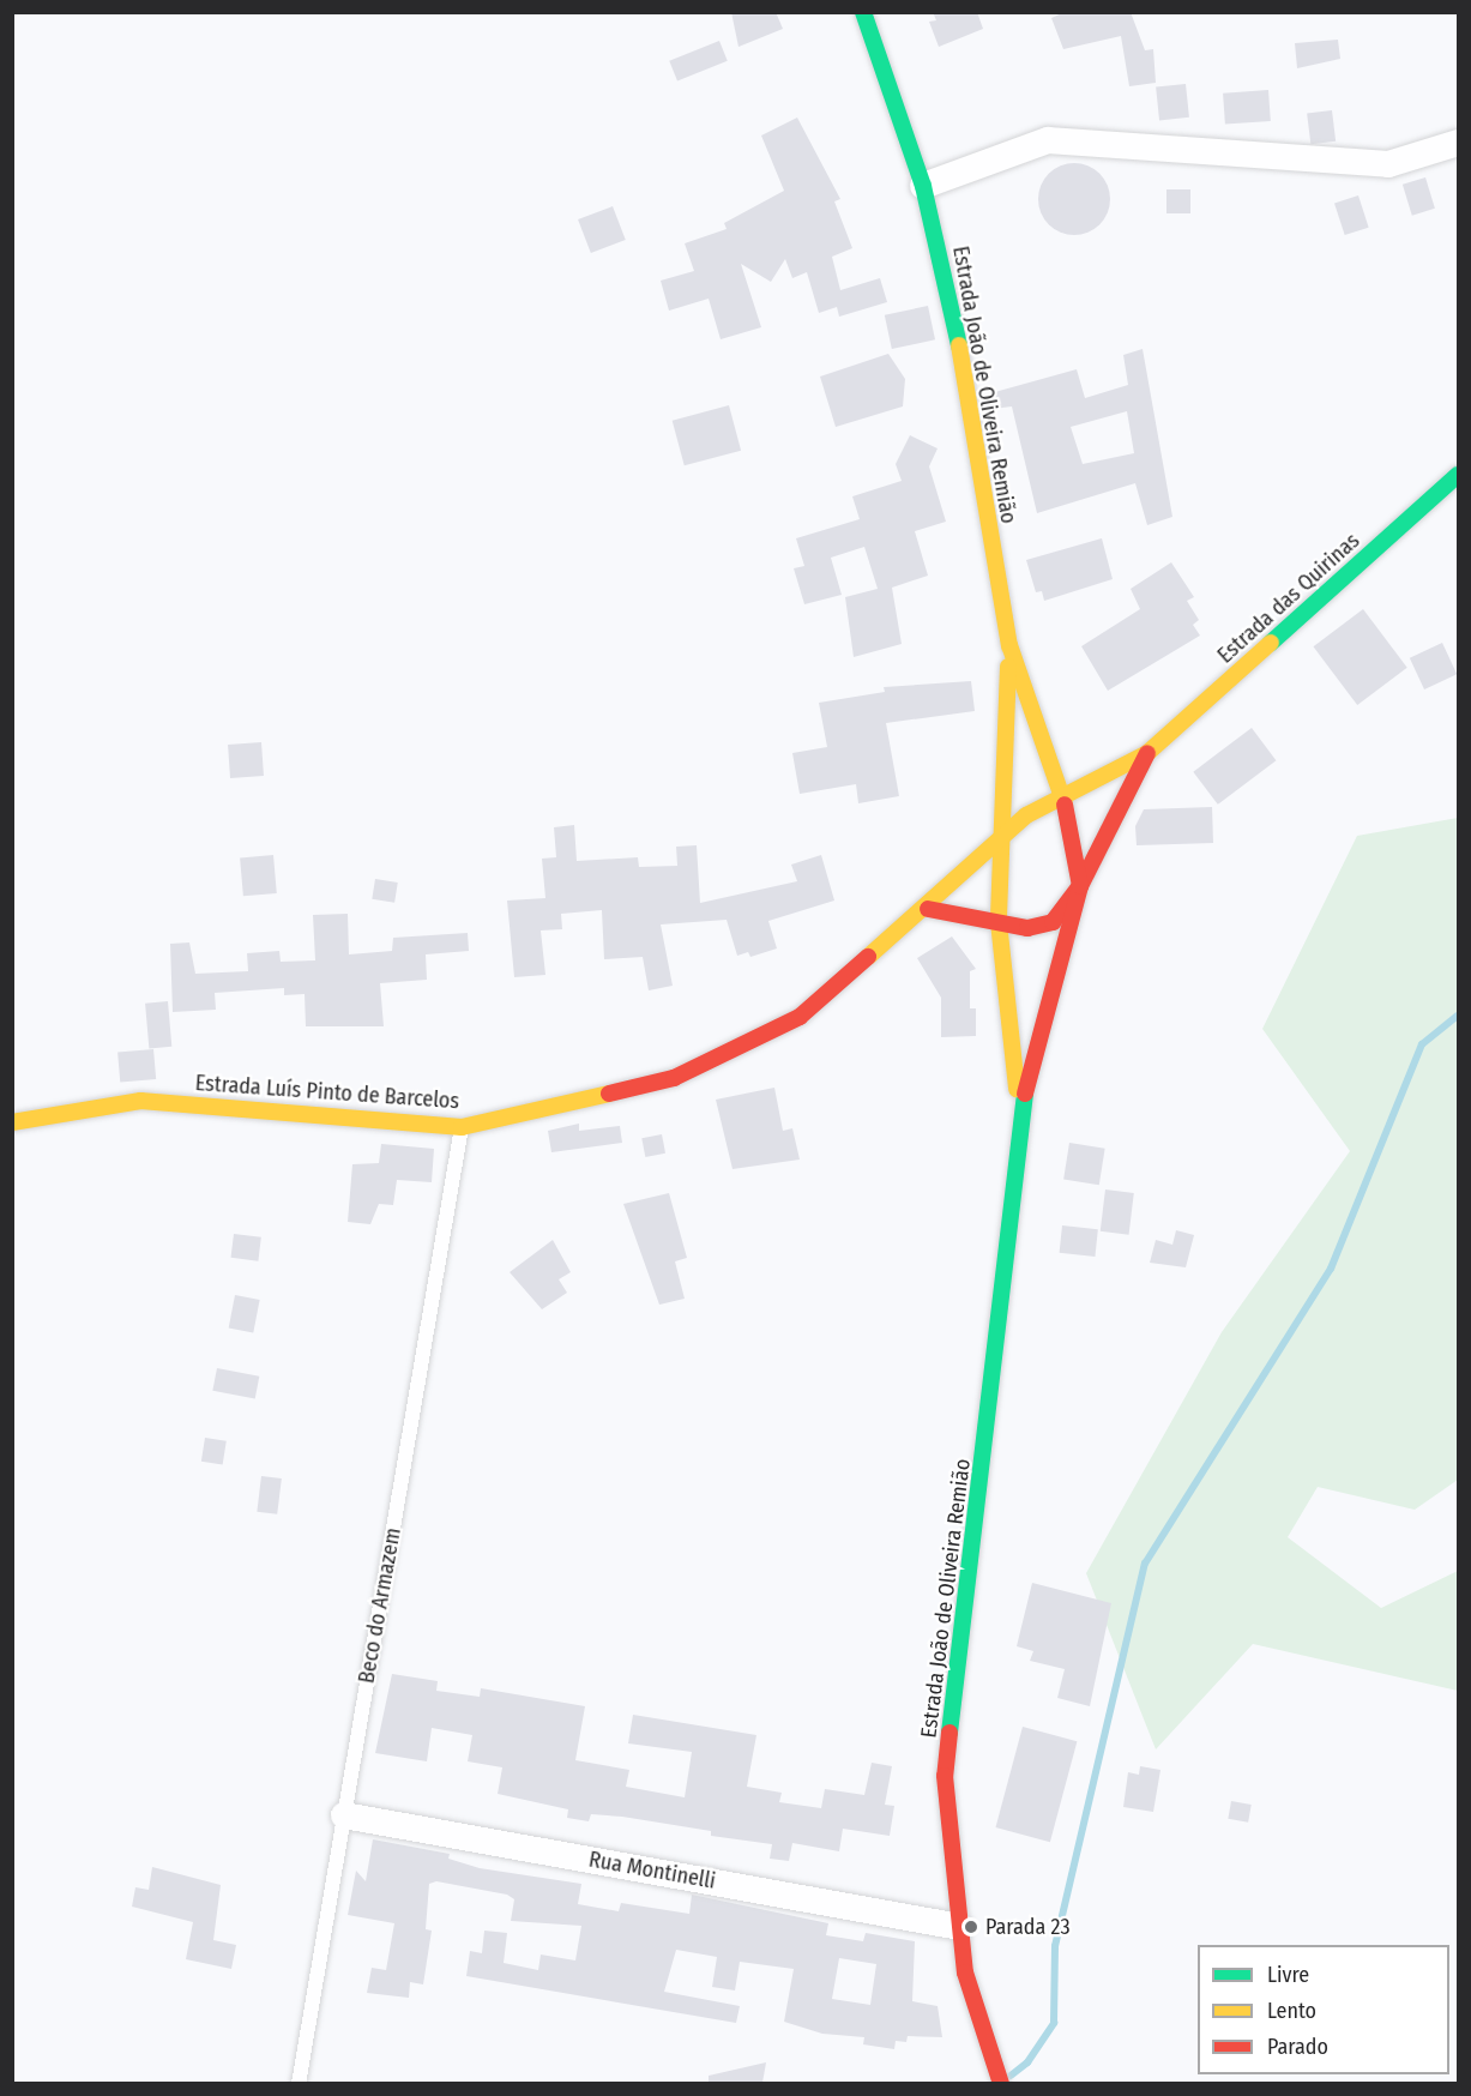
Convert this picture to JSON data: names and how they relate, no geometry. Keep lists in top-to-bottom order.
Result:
{
  "streets": {
    "main road": ["Estrada João de Oliveira Remião", "Estrada das Quirinas", "Estrada Luís Pinto de Barcelos"],
    "street": ["Rua Montinelli"],
    "lane": ["Beco do Armazem"]
  },
  "crossings": [
    ["Estrada João de Oliveira Remião", "Estrada das Quirinas"],
    ["Estrada João de Oliveira Remião", "Estrada Luís Pinto de Barcelos"],
    ["Estrada João de Oliveira Remião", "Rua Montinelli"],
    ["Estrada das Quirinas", "Estrada Luís Pinto de Barcelos"],
    ["Estrada Luís Pinto de Barcelos", "Beco do Armazem"],
    ["Beco do Armazem", "Rua Montinelli"]
  ],
  "places": ["Parada 23"],
  "legend": ["Livre", "Lento", "Parado"]
}
